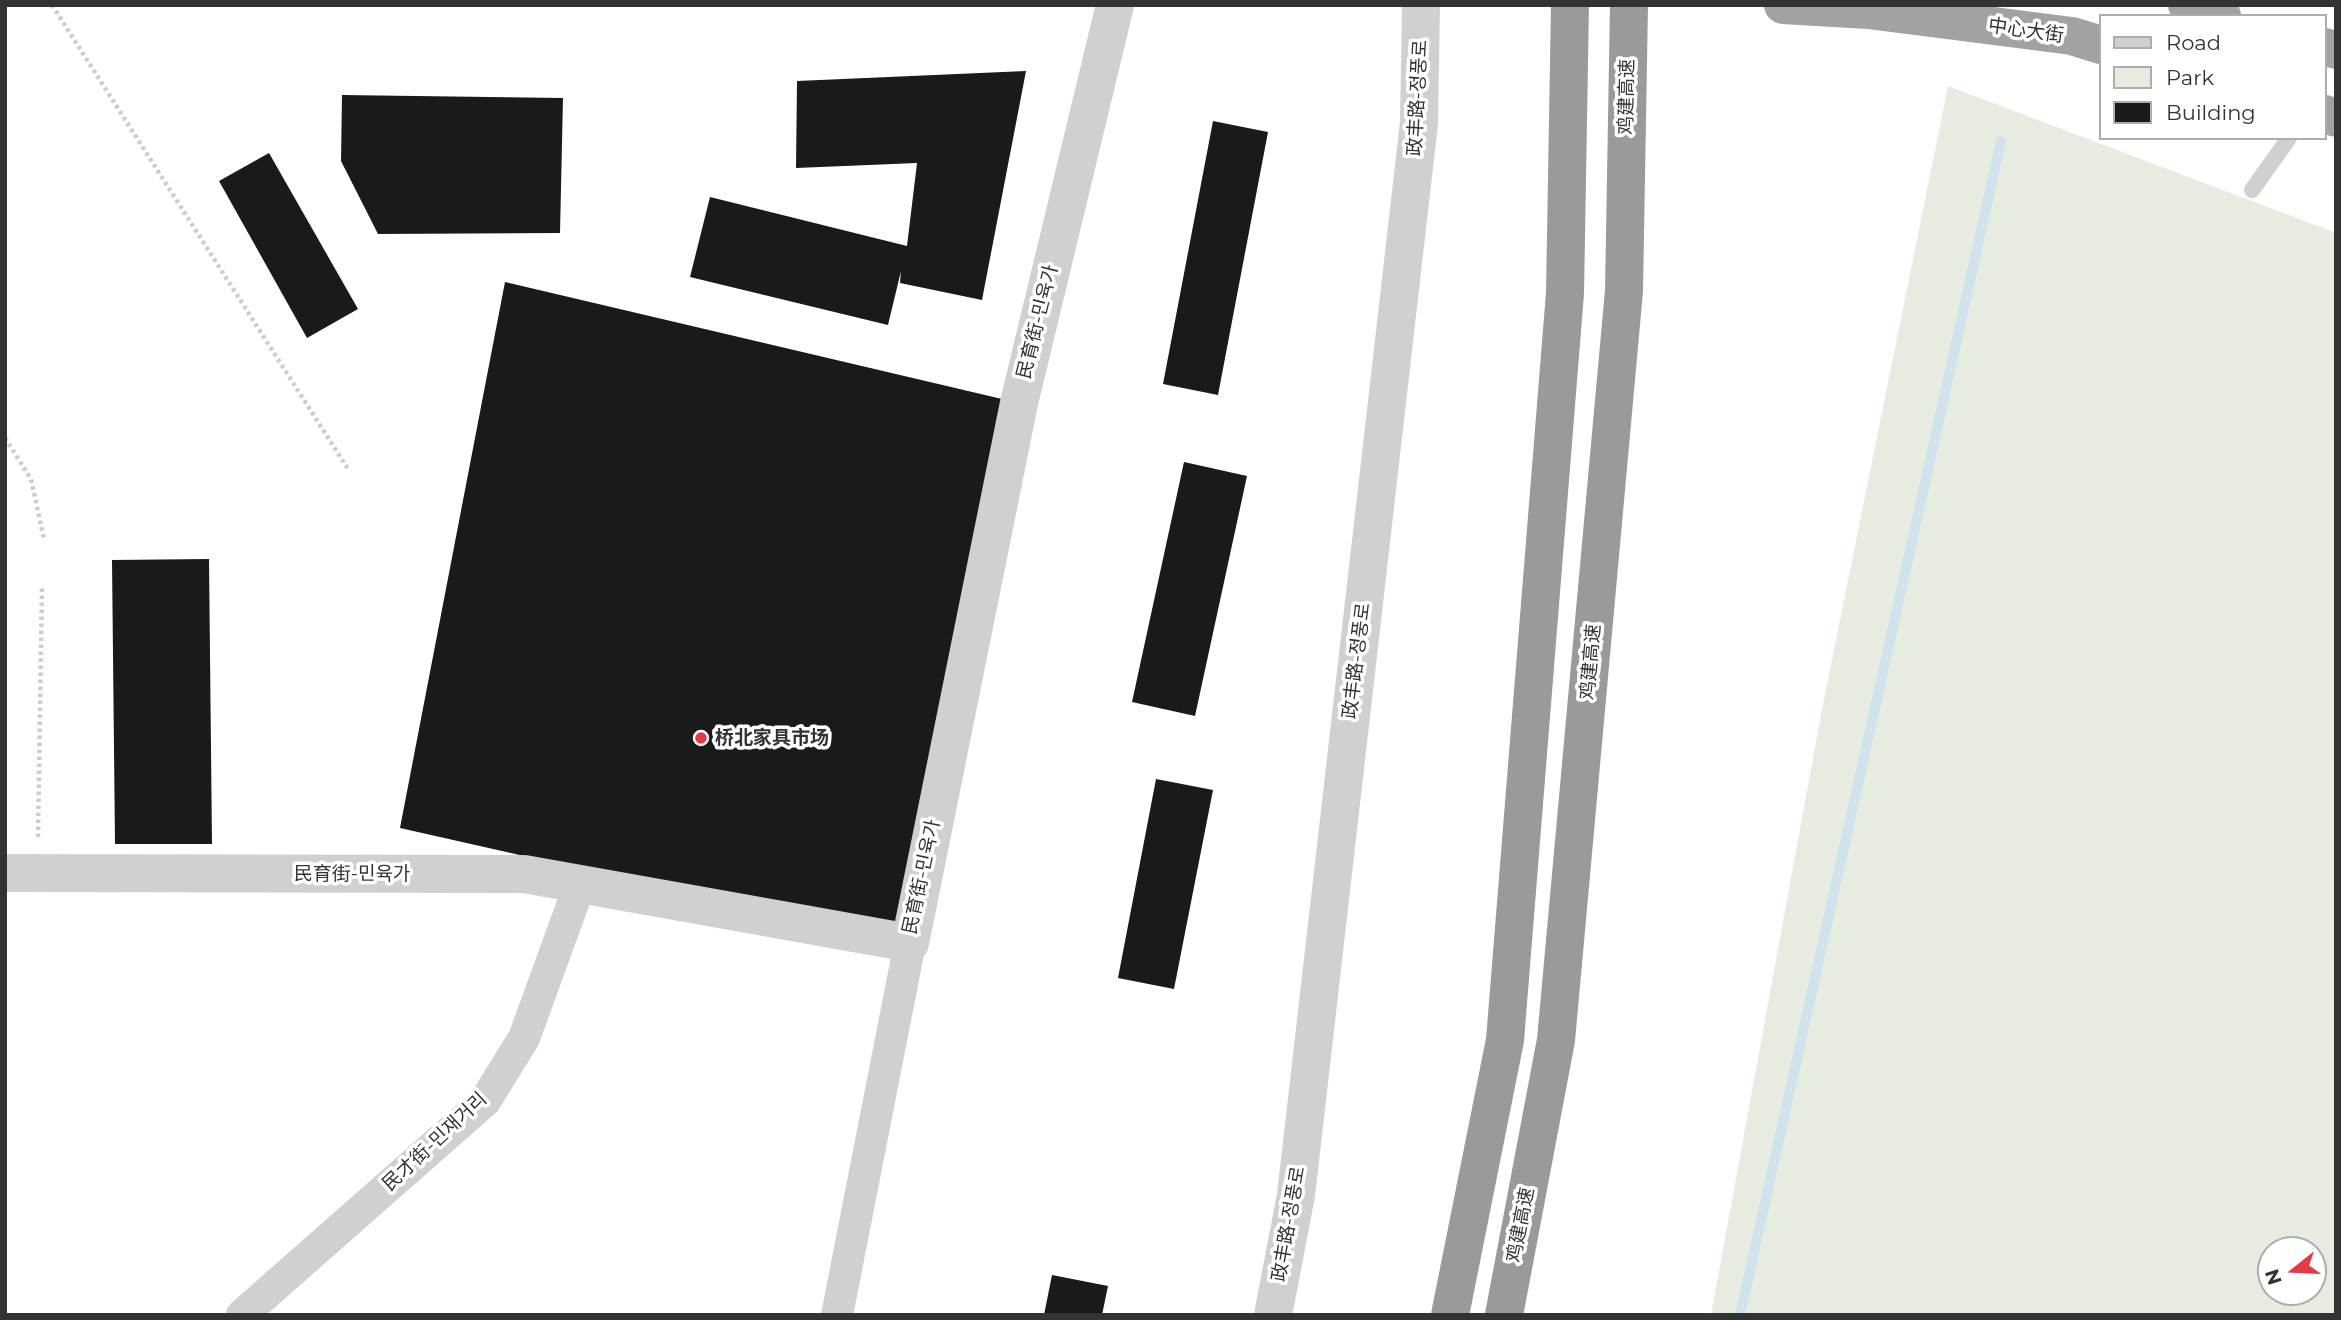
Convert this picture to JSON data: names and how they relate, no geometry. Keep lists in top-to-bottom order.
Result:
{
  "streets": {
    "highway": ["中心大街", "鸡建高速"],
    "street": ["政丰路-정풍로", "民育街-민육가", "民才街-민재거리"]
  },
  "crossings": [
    ["民育街-민육가", "民才街-민재거리"]
  ],
  "places": ["桥北家具市场"],
  "legend": ["Road", "Park", "Building"],
  "north": "left"
}
